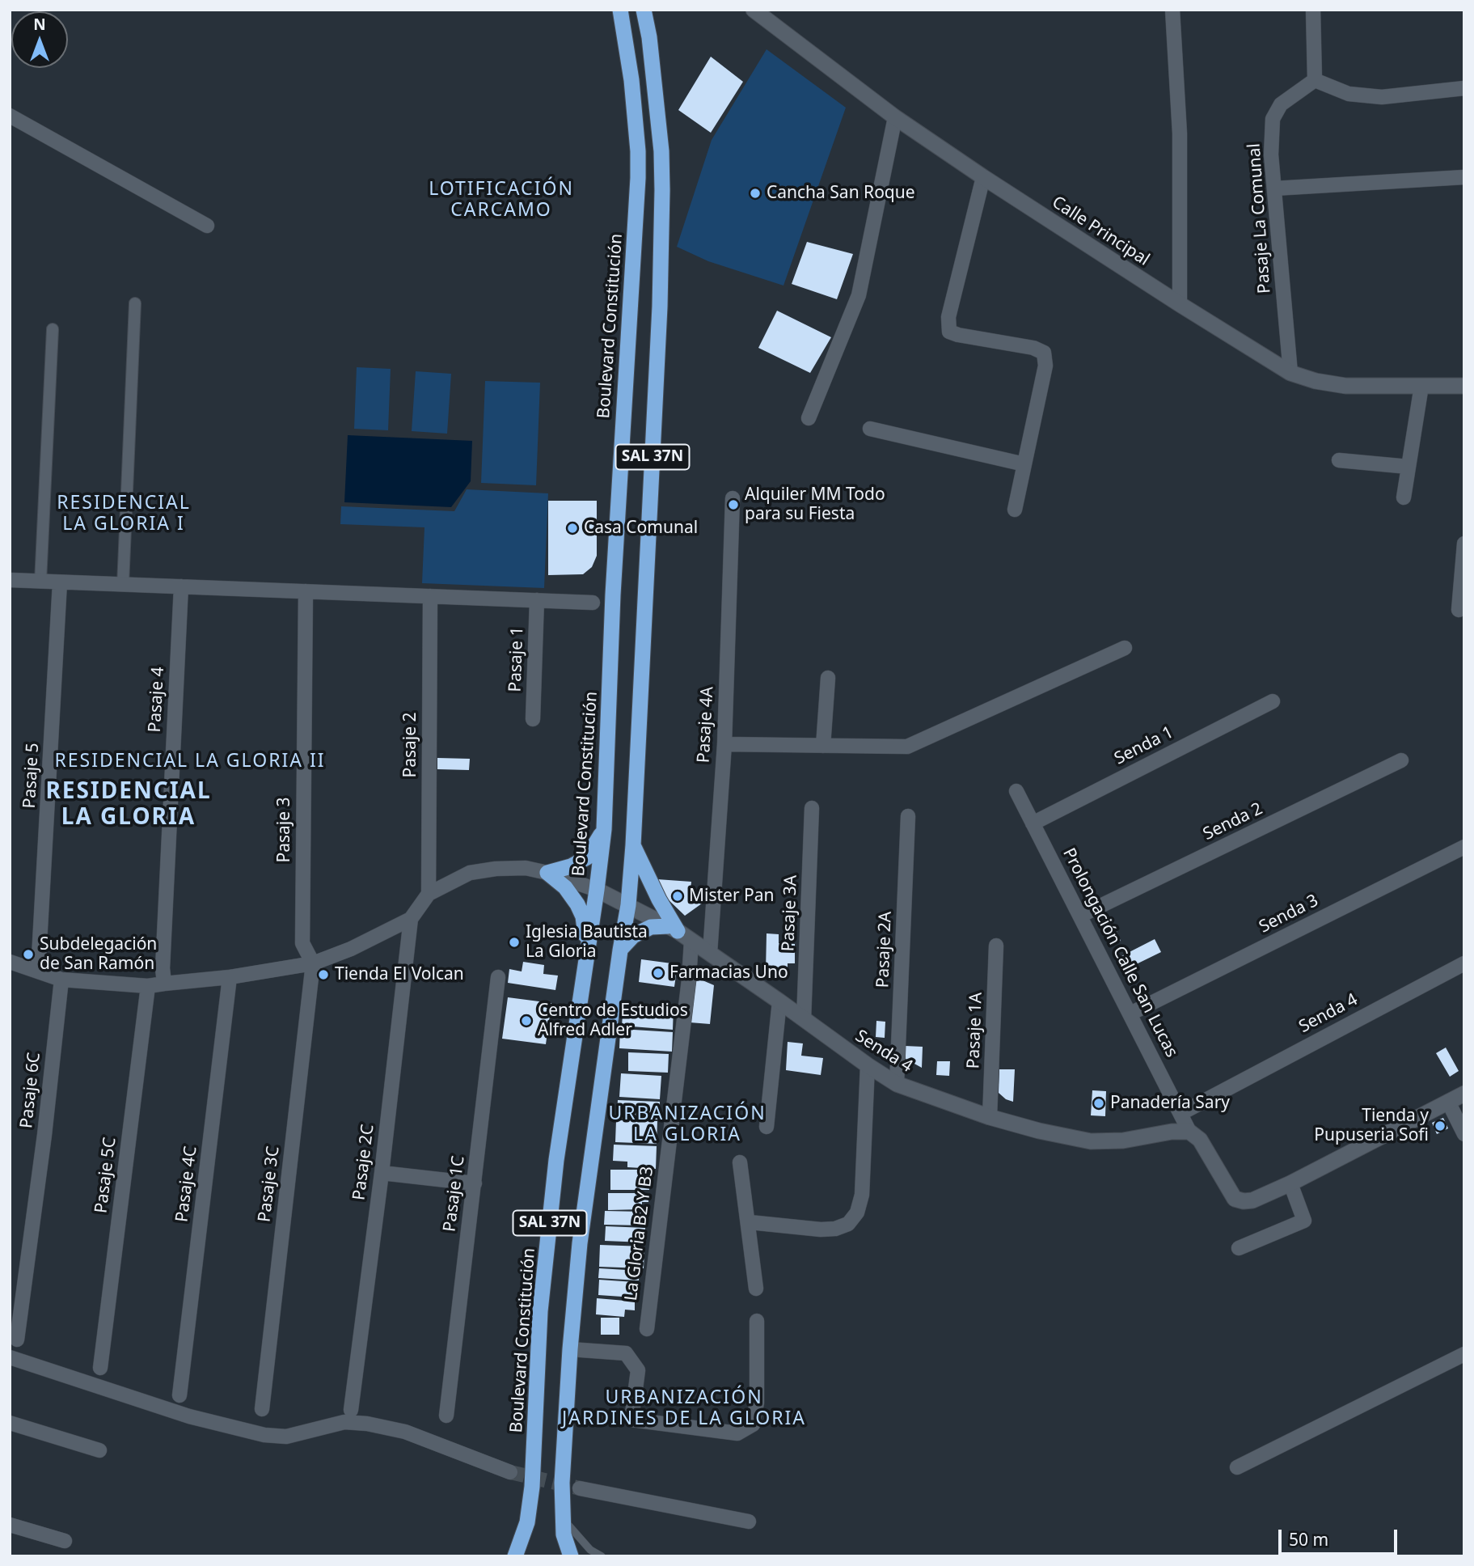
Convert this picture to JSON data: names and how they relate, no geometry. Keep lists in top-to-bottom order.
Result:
{
  "streets": {
    "highway": ["Boulevard Constitución", "SAL 37N"],
    "street": [
      "Pasaje La Comunal",
      "Calle Principal",
      "Pasaje 1",
      "Pasaje 4",
      "Pasaje 4A",
      "Pasaje 2",
      "Senda 1",
      "Pasaje 5",
      "Senda 2",
      "Pasaje 3",
      "Pasaje 3A",
      "Senda 3",
      "Pasaje 2A",
      "Prolongación Calle San Lucas",
      "Senda 4",
      "Pasaje 1A",
      "Pasaje 6C",
      "Pasaje 2C",
      "Pasaje 5C",
      "Pasaje 4C",
      "Pasaje 3C",
      "Pasaje 1C",
      "La Gloria B2 Y B3"
    ]
  },
  "crossings": [
    ["Pasaje La Comunal", "Calle Principal"],
    ["Boulevard Constitución", "Senda 4"],
    ["SAL 37N", "Senda 4"],
    ["Pasaje 4A", "Senda 4"],
    ["Senda 1", "Prolongación Calle San Lucas"],
    ["Senda 2", "Prolongación Calle San Lucas"],
    ["Pasaje 3", "Pasaje 3C"],
    ["Pasaje 3A", "Senda 4"],
    ["Senda 3", "Prolongación Calle San Lucas"],
    ["Pasaje 2A", "Senda 4"],
    ["Prolongación Calle San Lucas", "Senda 4"],
    ["Senda 4", "Pasaje 1A"],
    ["Senda 4", "La Gloria B2 Y B3"]
  ],
  "districts": [
    "LOTIFICACIÓN CARCAMO",
    "RESIDENCIAL LA GLORIA I",
    "RESIDENCIAL LA GLORIA II",
    "RESIDENCIAL LA GLORIA",
    "URBANIZACIÓN LA GLORIA",
    "URBANIZACIÓN JARDINES DE LA GLORIA"
  ],
  "places": [
    "Cancha San Roque",
    "Alquiler MM Todo para su Fiesta",
    "Casa Comunal",
    "Mister Pan",
    "Iglesia Bautista La Gloria",
    "Subdelegación de San Ramón",
    "Farmacias Uno",
    "Tienda El Volcan",
    "Centro de Estudios Alfred Adler",
    "Panadería Sary",
    "Tienda y Pupuseria Sofi"
  ],
  "scale_bar": "50 m",
  "north": "top"
}
